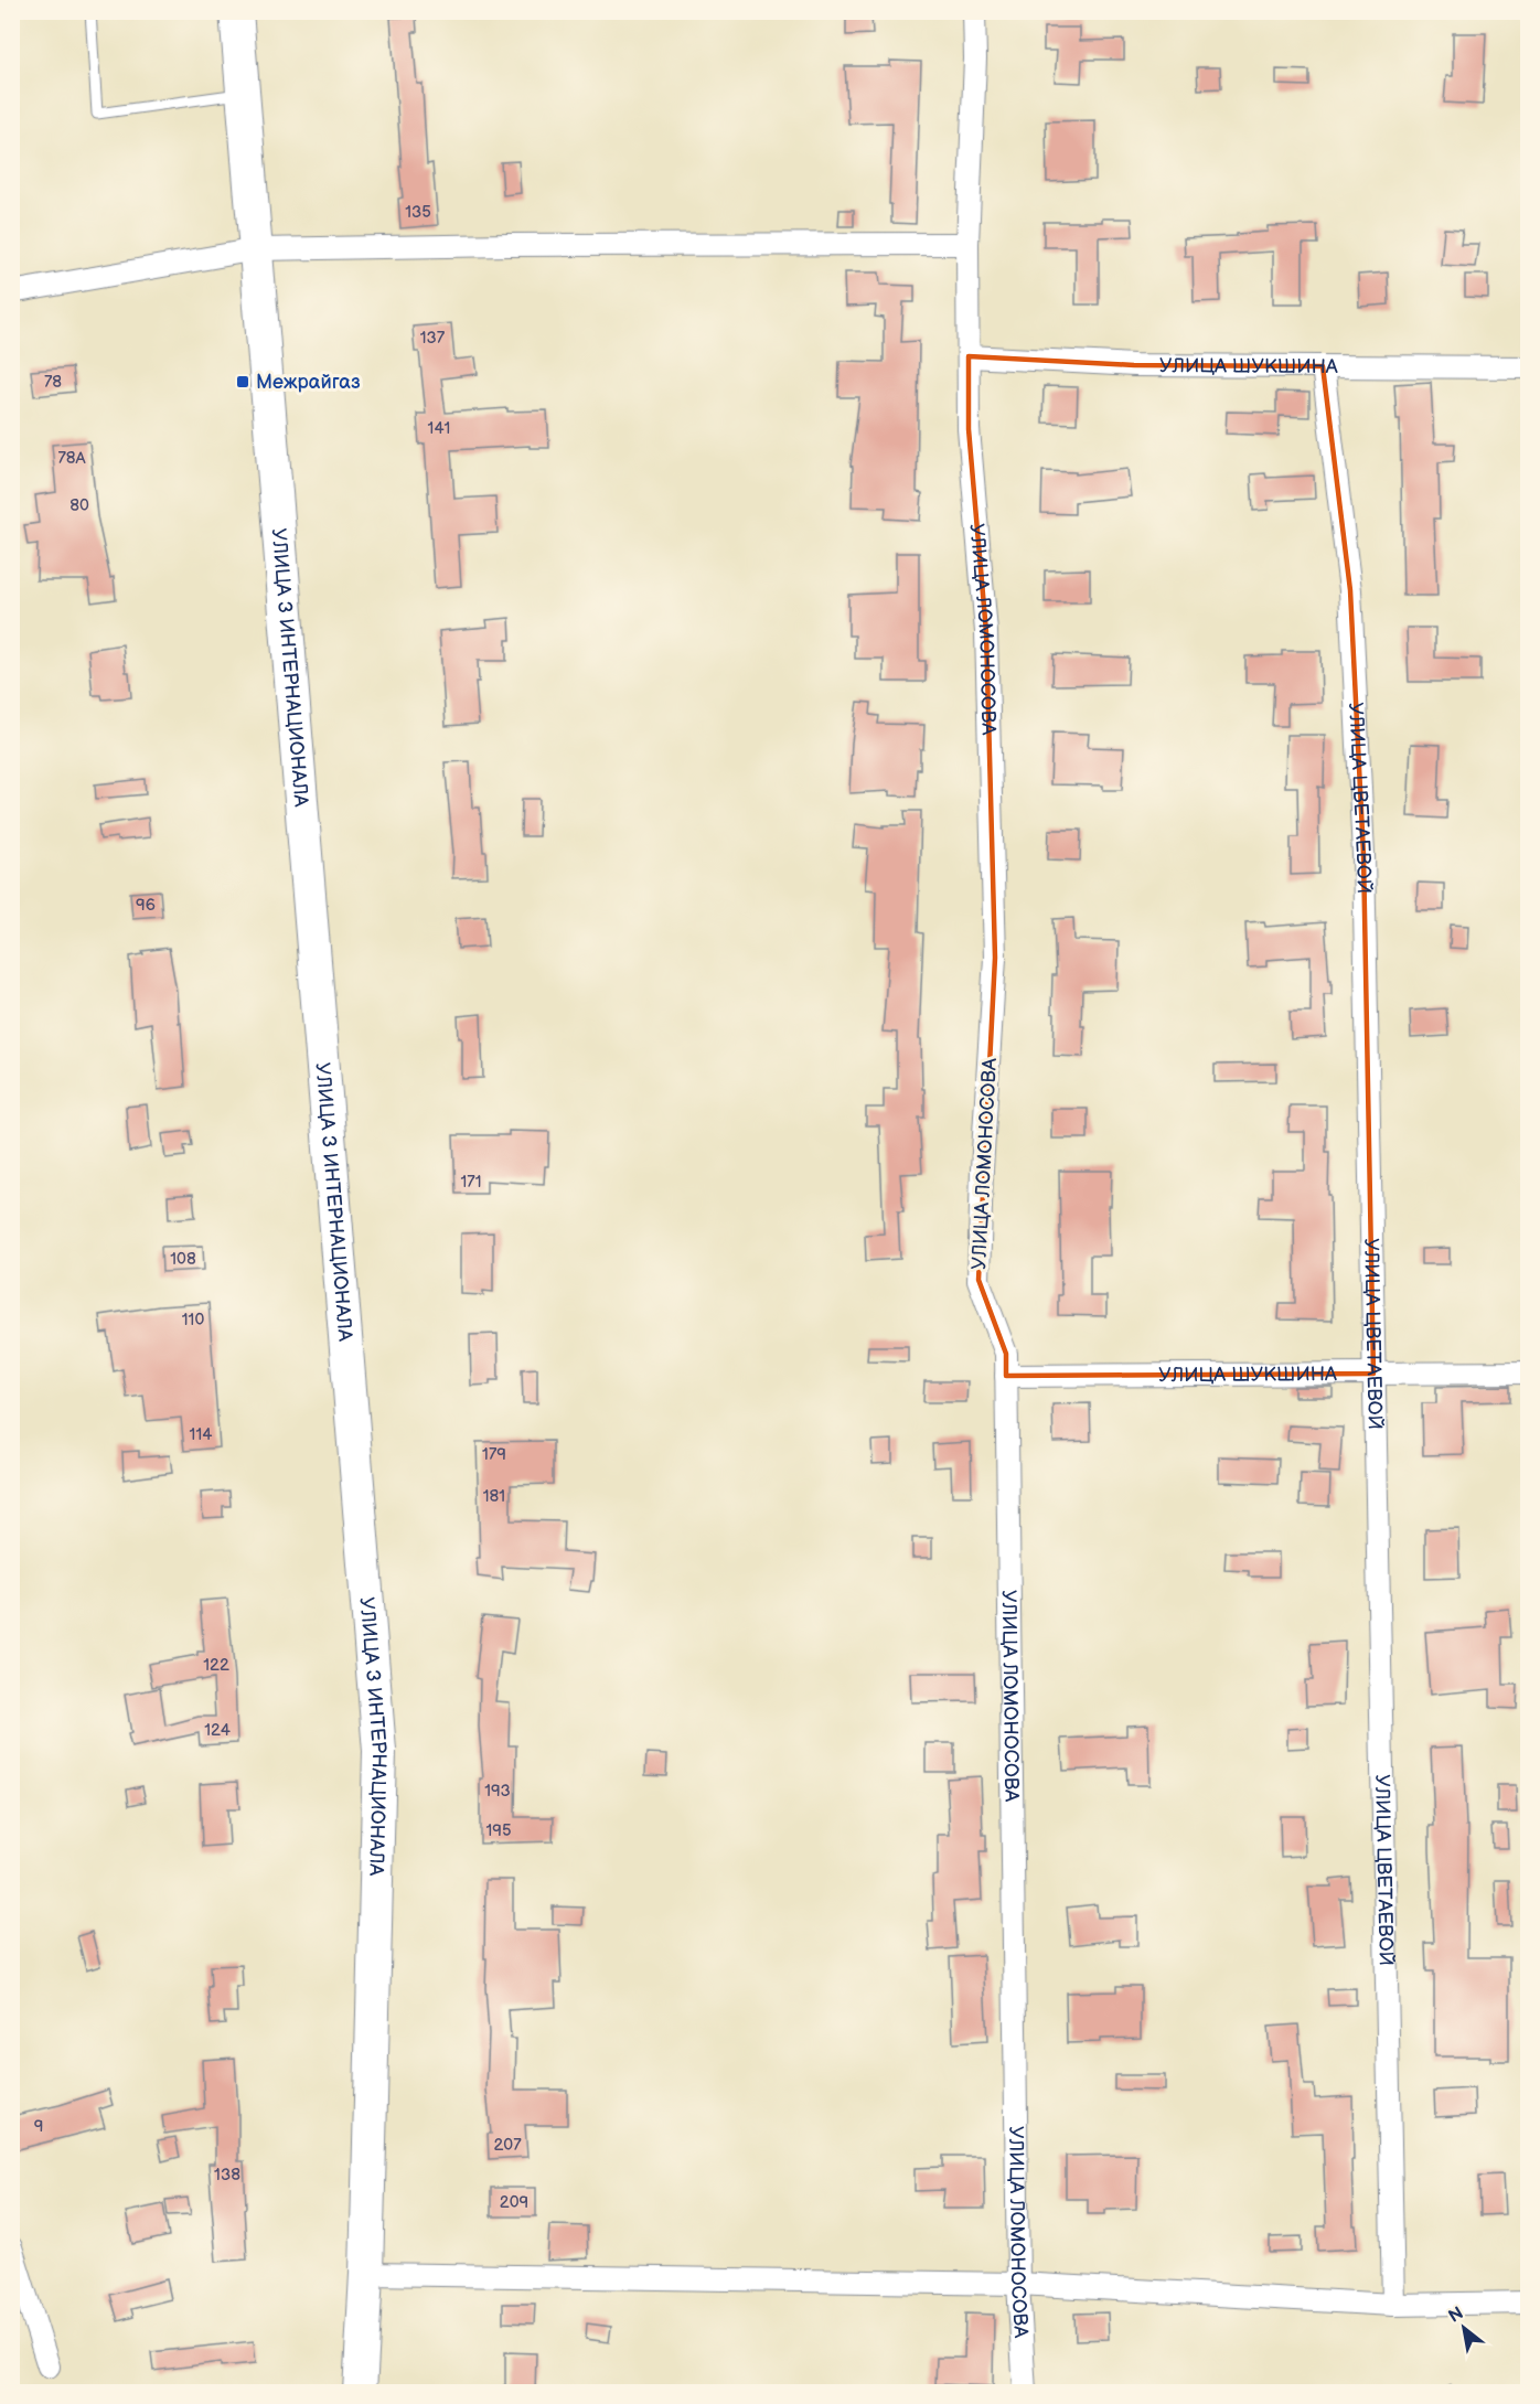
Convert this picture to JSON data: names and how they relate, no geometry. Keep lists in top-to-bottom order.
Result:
{
  "streets": {
    "main road": ["УЛИЦА 3 ИНТЕРНАЦИОНАЛА"],
    "street": ["УЛИЦА ШУКШИНА", "УЛИЦА ЛОМОНОСОВА", "УЛИЦА ЦВЕТАЕВОЙ"]
  },
  "crossings": [
    ["УЛИЦА ШУКШИНА", "УЛИЦА ЛОМОНОСОВА"],
    ["УЛИЦА ШУКШИНА", "УЛИЦА ЦВЕТАЕВОЙ"]
  ],
  "places": {
    "transit": ["Межрайгаз"]
  },
  "house_numbers": [
    "135",
    "137",
    "78",
    "141",
    "78А",
    "80",
    "96",
    "171",
    "108",
    "110",
    "114",
    "179",
    "181",
    "122",
    "124",
    "193",
    "195",
    "9",
    "207",
    "138",
    "209"
  ],
  "north": "top left"
}
